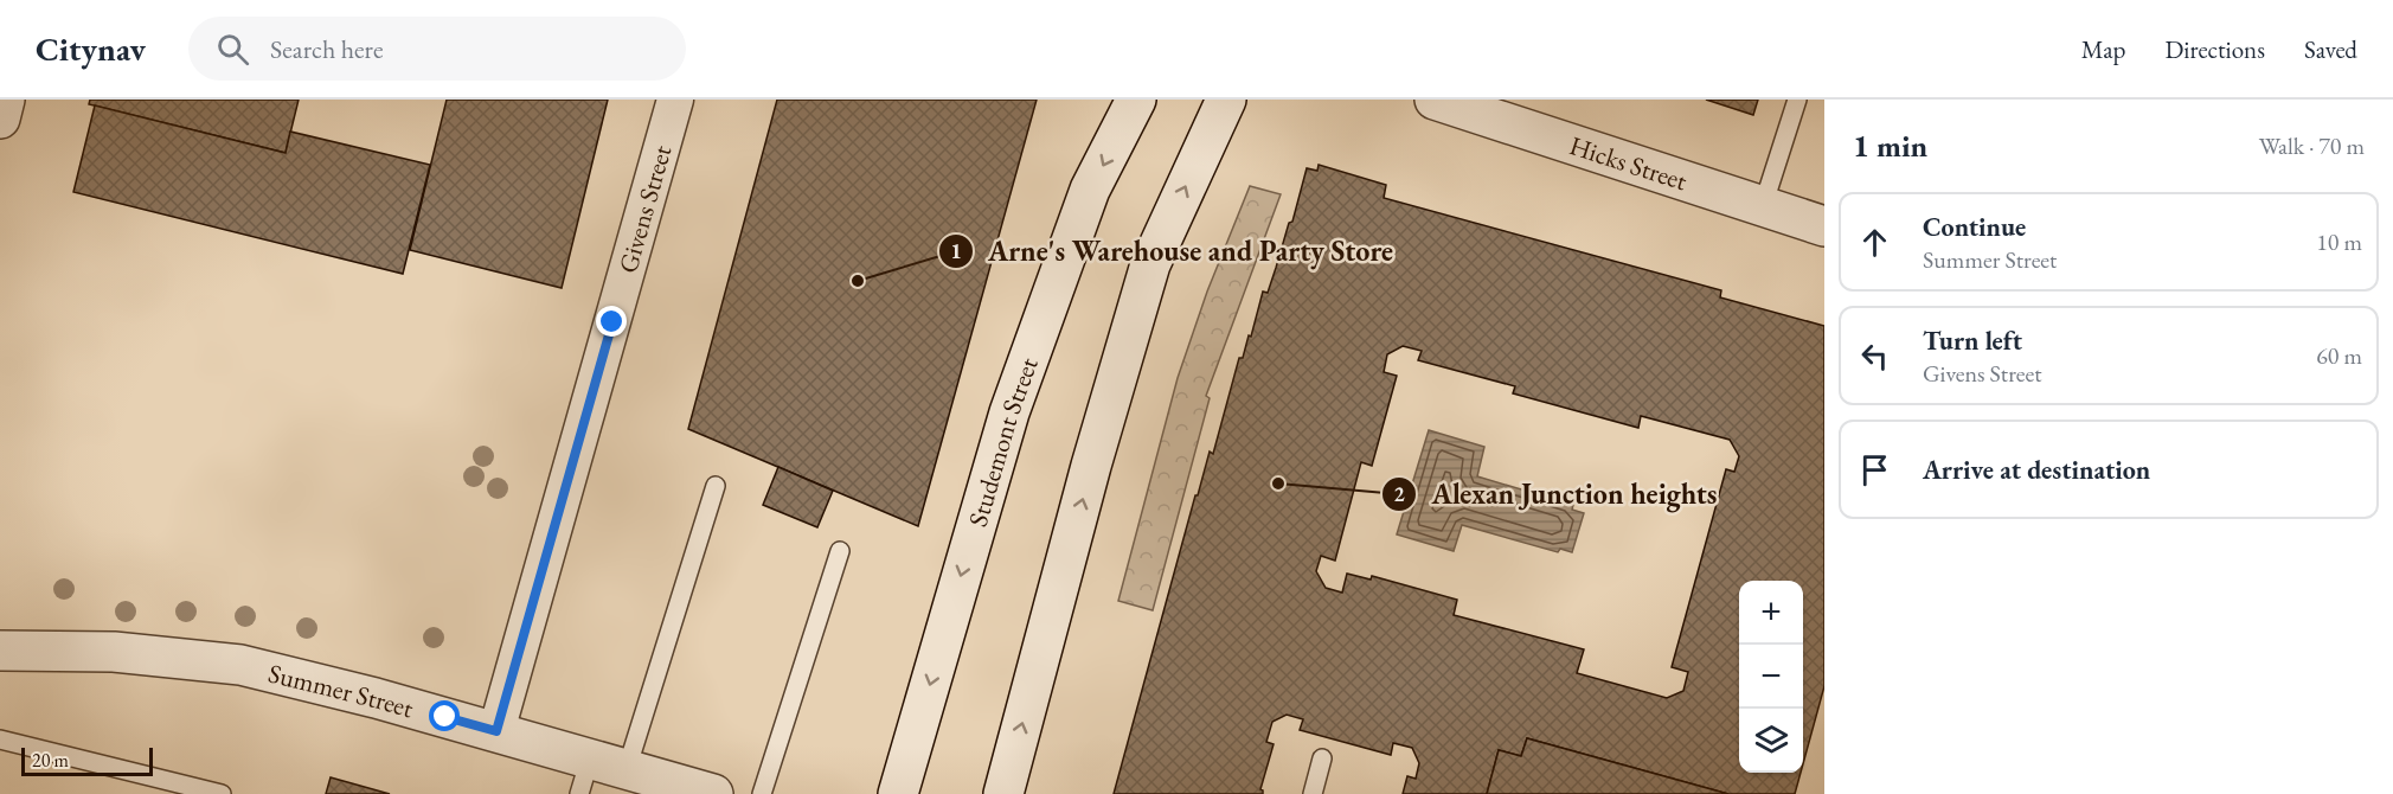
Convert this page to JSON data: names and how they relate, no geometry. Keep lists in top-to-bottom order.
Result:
{
  "streets": {
    "main road": ["Hicks Street", "Studemont Street", "Summer Street"],
    "street": ["Givens Street"]
  },
  "crossings": [
    ["Givens Street", "Summer Street"]
  ],
  "places": ["Arne's Warehouse and Party Store", "Alexan Junction heights"],
  "scale_bar": "20 m",
  "page": {
    "header": "Citynav",
    "search": "Search here",
    "nav": ["Map", "Directions", "Saved"],
    "heading": ["1 min", "Walk · 70 m"],
    "list": [
      ["Continue", "Summer Street", "10 m"],
      ["Turn left", "Givens Street", "60 m"],
      "Arrive at destination"
    ],
    "map_buttons": ["+", "−"],
    "scale": "20 m"
  }
}
